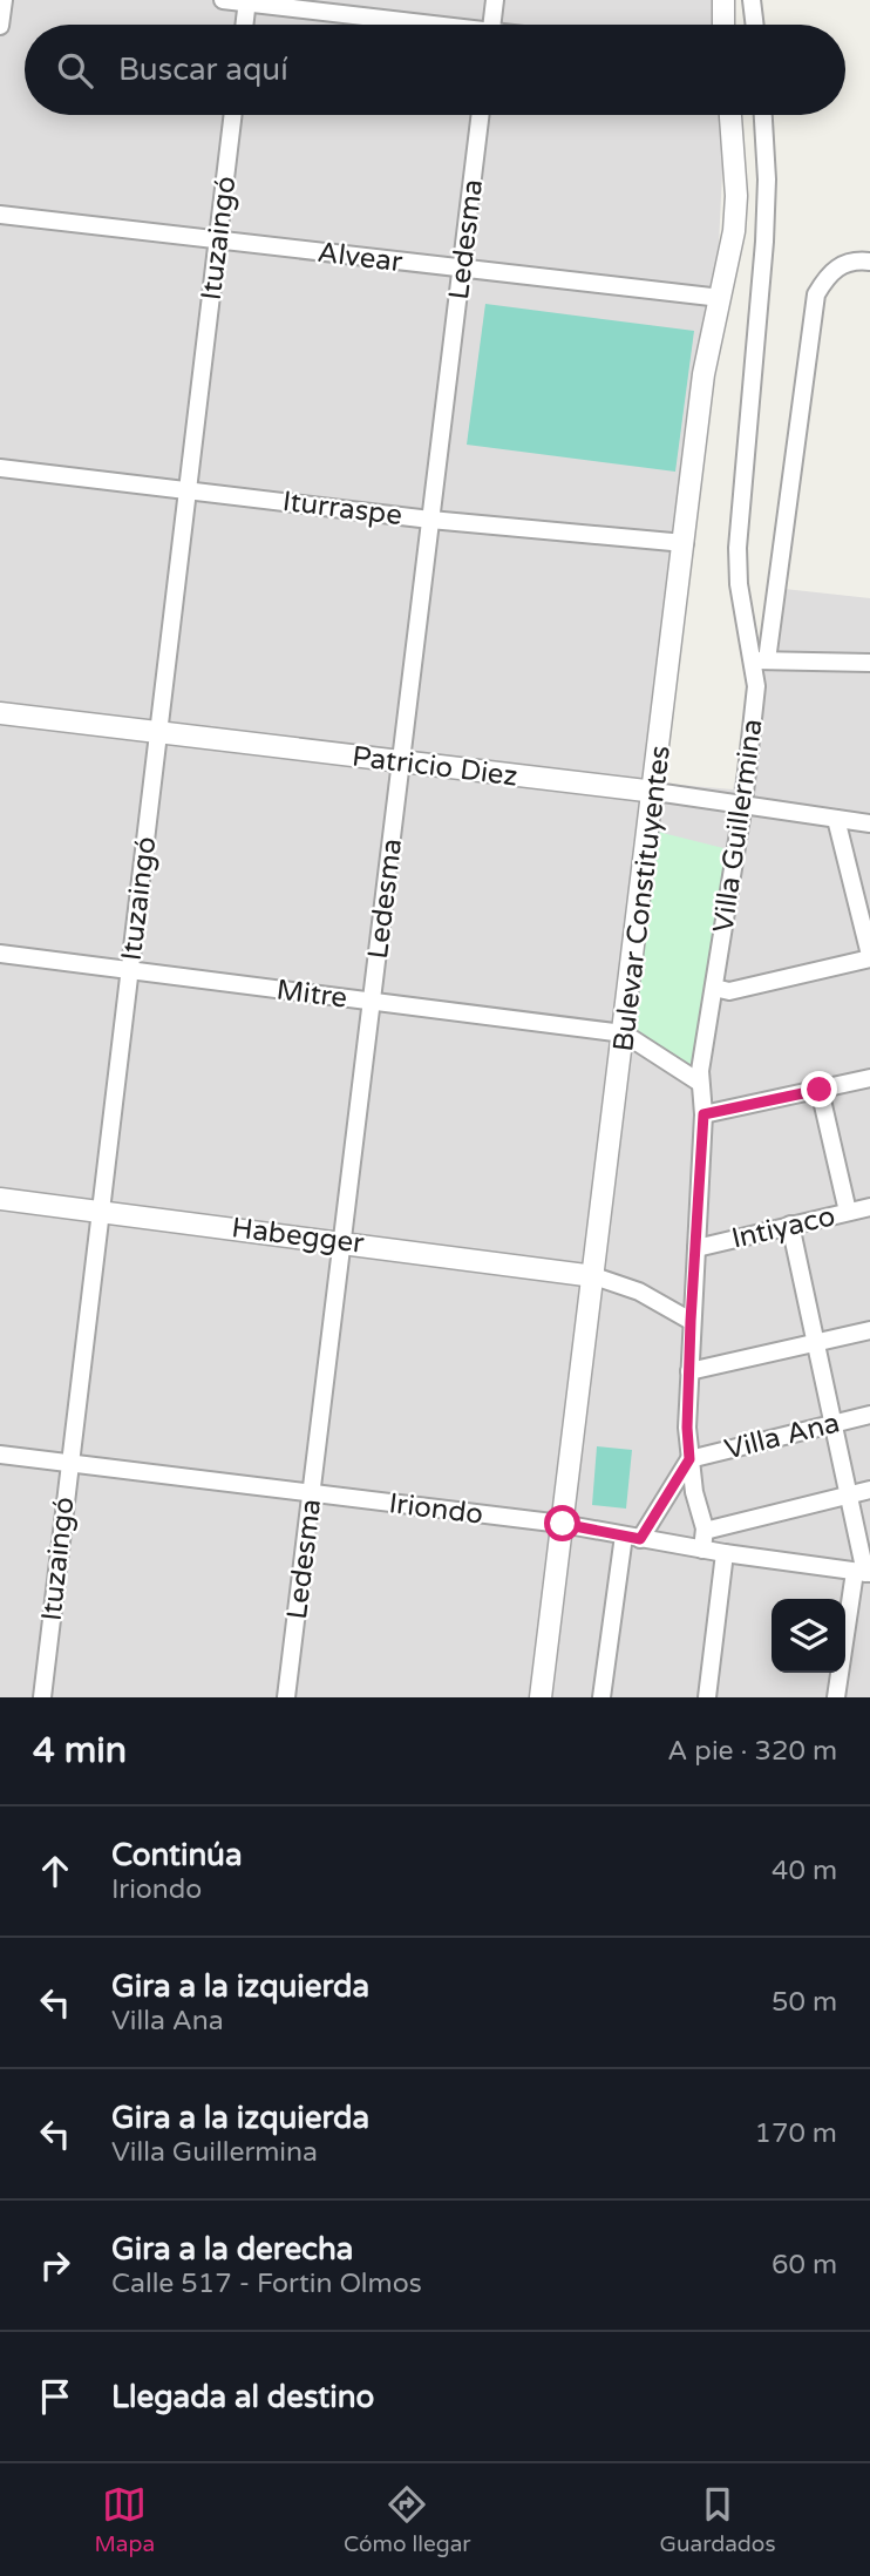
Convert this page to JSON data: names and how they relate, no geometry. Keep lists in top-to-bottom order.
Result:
{
  "streets": {
    "street": [
      "Ituzaingó",
      "Ledesma",
      "Alvear",
      "Iturraspe",
      "Patricio Diez",
      "Villa Guillermina",
      "Bulevar Constituyentes",
      "Mitre",
      "Intiyaco",
      "Habegger",
      "Villa Ana",
      "Iriondo"
    ]
  },
  "crossings": [
    ["Ituzaingó", "Alvear"],
    ["Ituzaingó", "Iturraspe"],
    ["Ituzaingó", "Patricio Diez"],
    ["Ituzaingó", "Mitre"],
    ["Ituzaingó", "Habegger"],
    ["Ituzaingó", "Iriondo"],
    ["Ledesma", "Alvear"],
    ["Ledesma", "Iturraspe"],
    ["Ledesma", "Patricio Diez"],
    ["Ledesma", "Mitre"],
    ["Ledesma", "Habegger"],
    ["Ledesma", "Iriondo"],
    ["Alvear", "Bulevar Constituyentes"],
    ["Iturraspe", "Bulevar Constituyentes"],
    ["Patricio Diez", "Villa Guillermina"],
    ["Patricio Diez", "Bulevar Constituyentes"],
    ["Villa Guillermina", "Intiyaco"],
    ["Villa Guillermina", "Villa Ana"],
    ["Villa Guillermina", "Iriondo"],
    ["Bulevar Constituyentes", "Mitre"],
    ["Bulevar Constituyentes", "Habegger"],
    ["Bulevar Constituyentes", "Iriondo"],
    ["Villa Ana", "Iriondo"]
  ],
  "page": {
    "search": "Buscar aquí",
    "heading": ["4 min", "A pie · 320 m"],
    "list": [
      ["Continúa", "Iriondo", "40 m"],
      ["Gira a la izquierda", "Villa Ana", "50 m"],
      ["Gira a la izquierda", "Villa Guillermina", "170 m"],
      ["Gira a la derecha", "Calle 517 - Fortin Olmos", "60 m"],
      "Llegada al destino"
    ],
    "nav": ["Mapa", "Cómo llegar", "Guardados"]
  }
}
